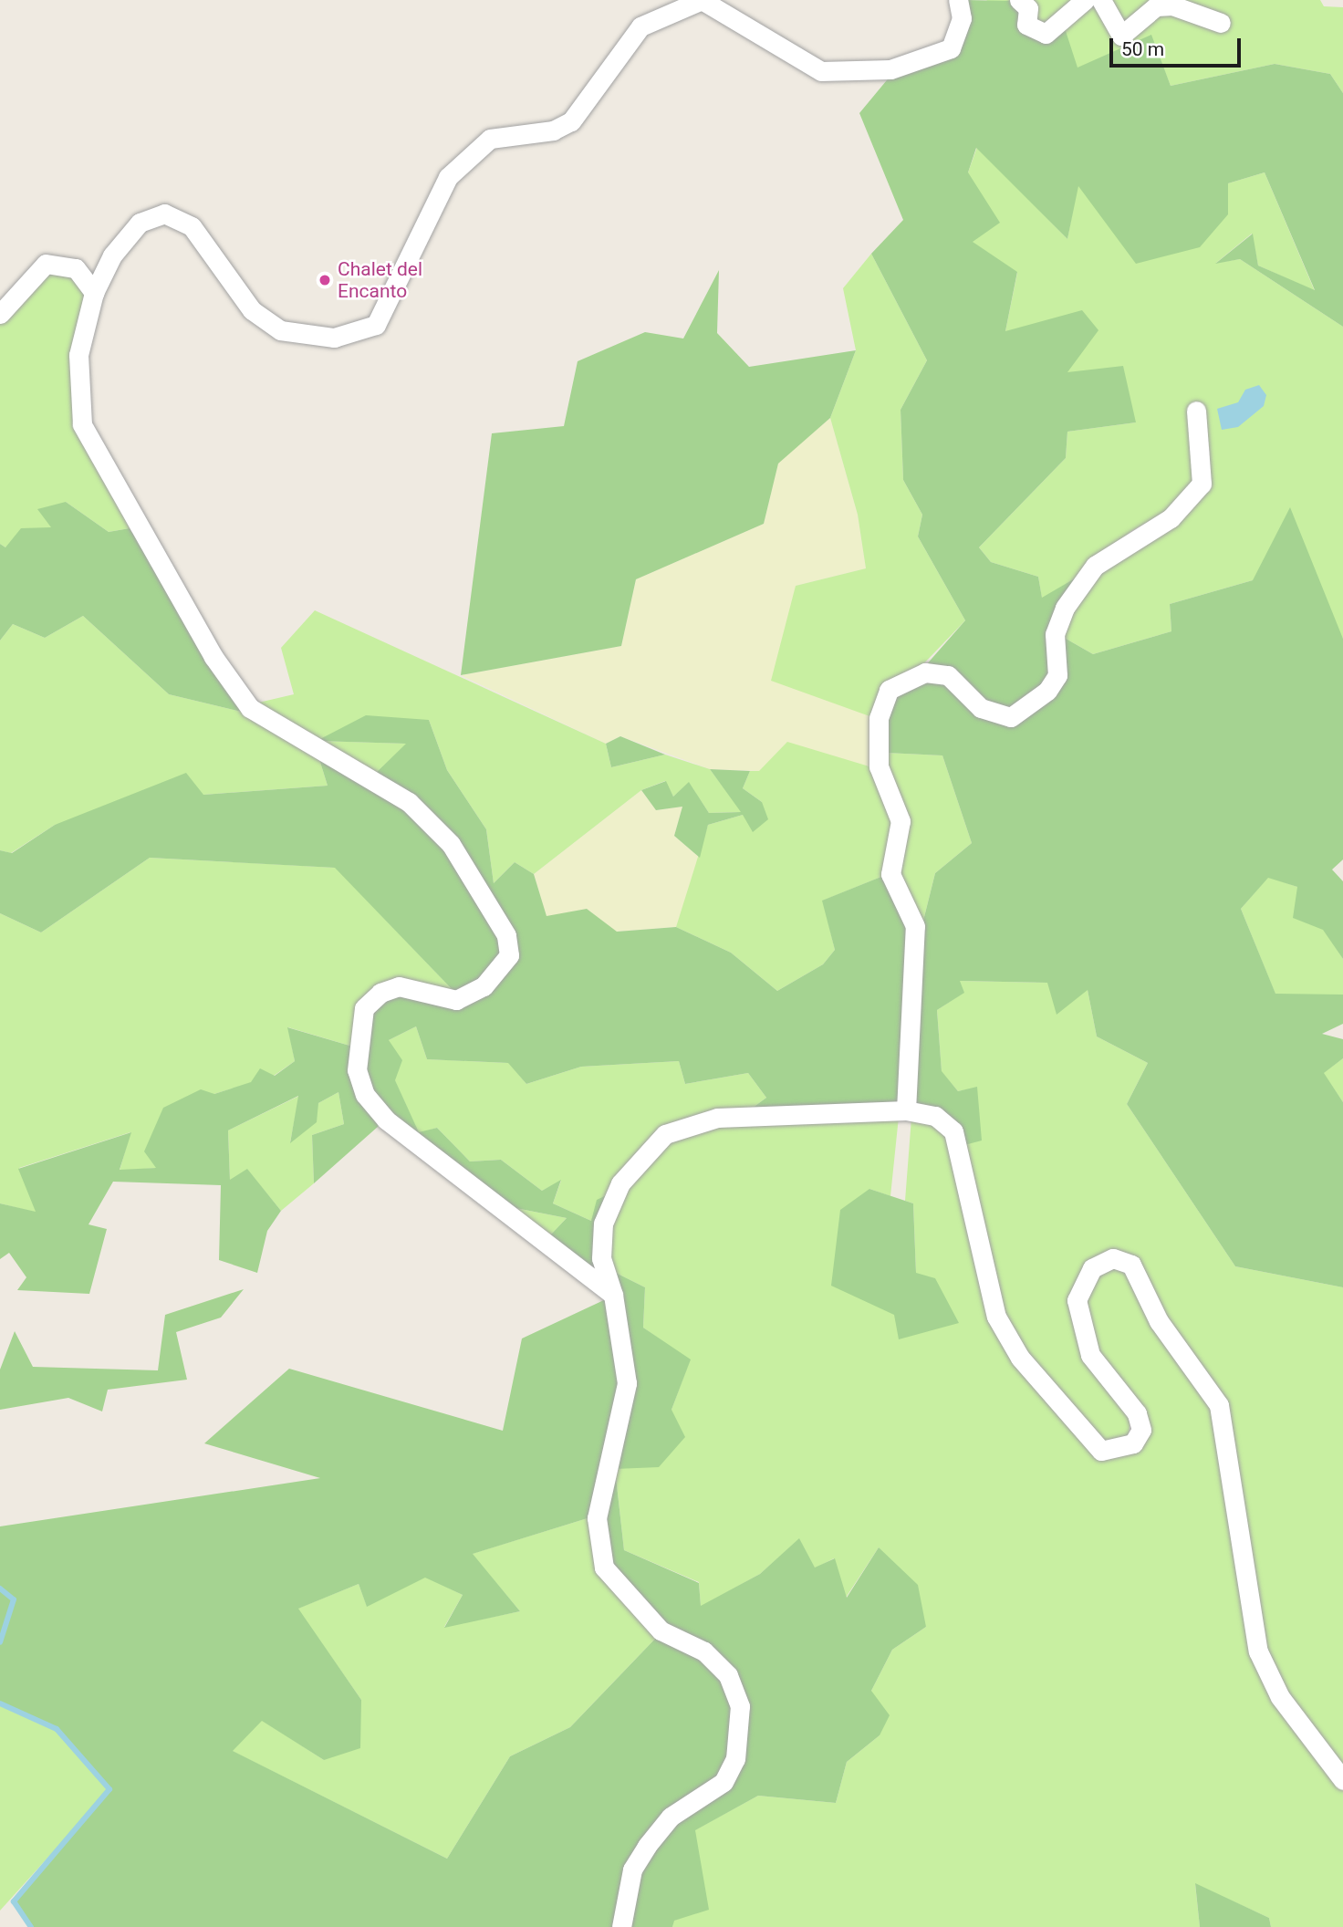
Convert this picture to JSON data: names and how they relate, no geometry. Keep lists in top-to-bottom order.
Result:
{
  "places": ["Chalet del Encanto"],
  "scale_bar": "50 m"
}
